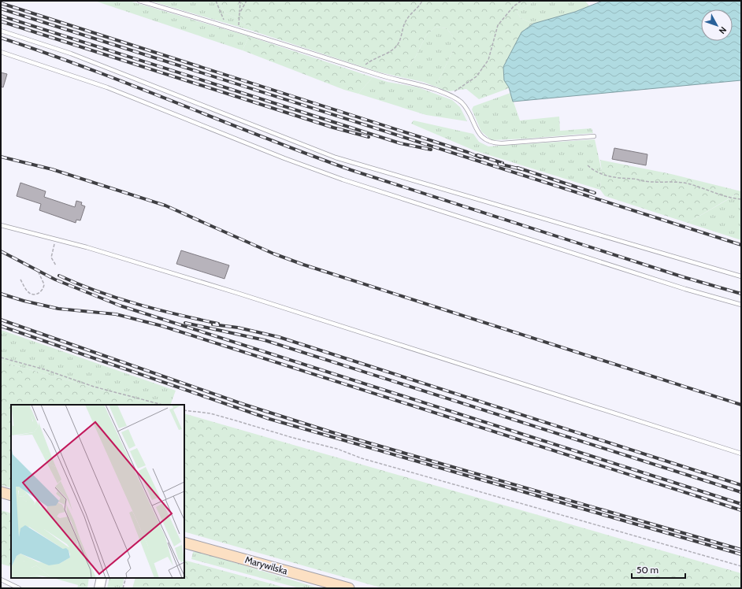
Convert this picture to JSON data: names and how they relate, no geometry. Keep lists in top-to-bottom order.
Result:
{
  "streets": {
    "main road": ["Marywilska"]
  },
  "scale_bar": "50 m",
  "north": "bottom right"
}
